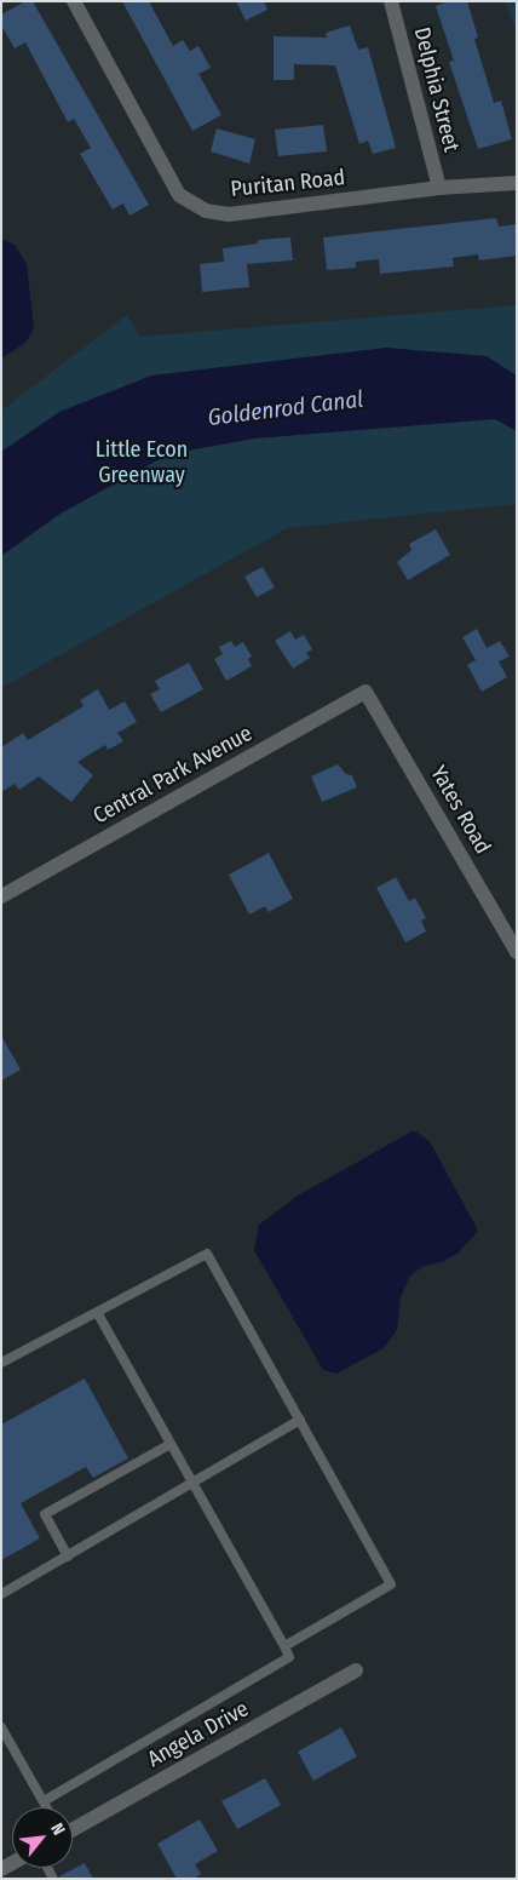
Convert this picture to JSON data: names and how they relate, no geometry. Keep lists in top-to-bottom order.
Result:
{
  "streets": {
    "street": [
      "Delphia Street",
      "Puritan Road",
      "Central Park Avenue",
      "Yates Road",
      "Angela Drive"
    ]
  },
  "crossings": [
    ["Delphia Street", "Puritan Road"],
    ["Central Park Avenue", "Yates Road"]
  ],
  "water": ["Goldenrod Canal"],
  "parks": ["Little Econ Greenway"],
  "north": "top right"
}
